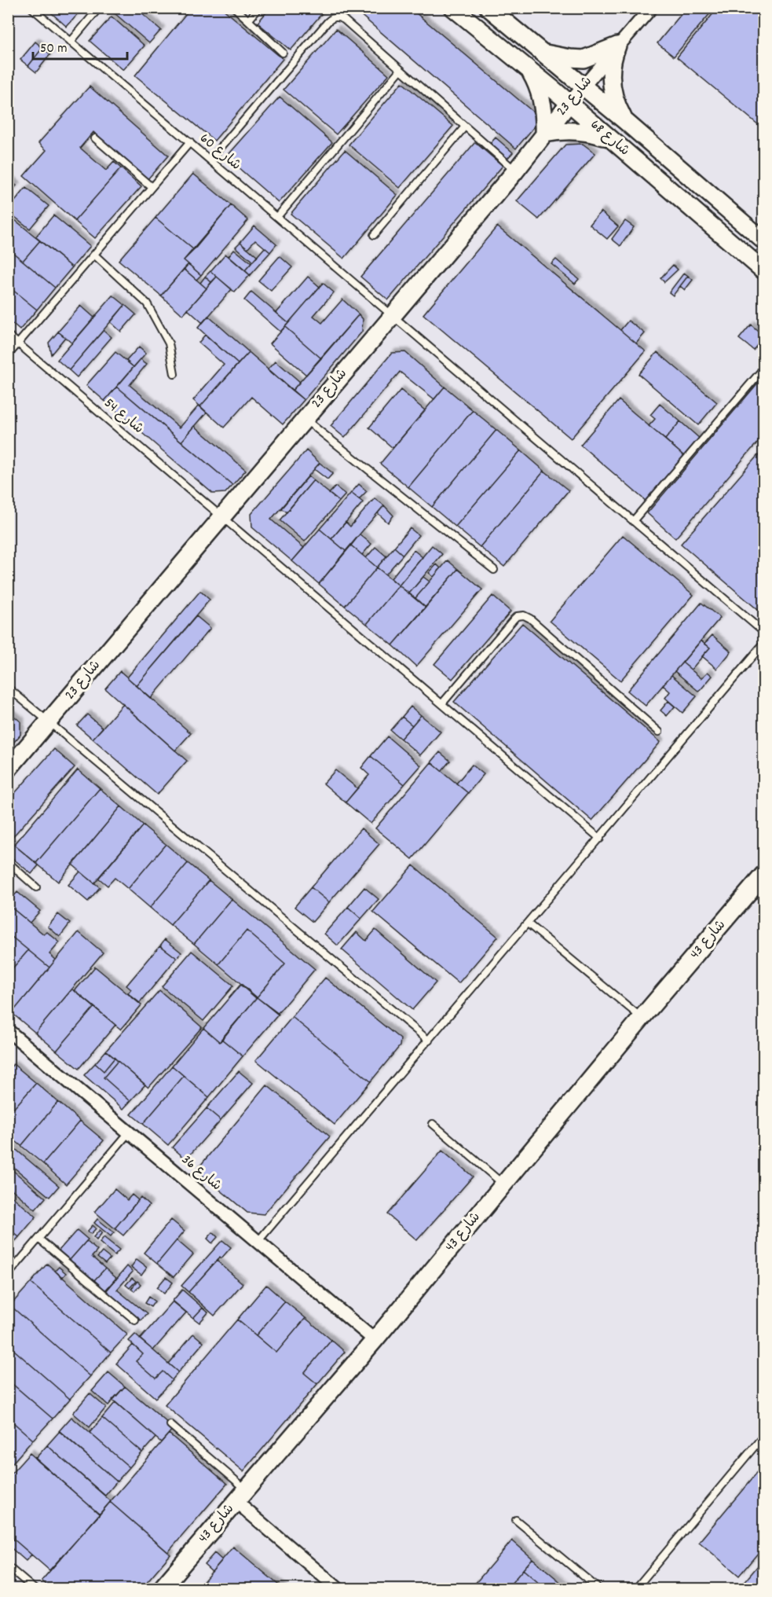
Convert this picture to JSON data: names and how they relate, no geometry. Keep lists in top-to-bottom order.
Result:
{
  "streets": {
    "street": [
      "شارع 23",
      "شارع 68",
      "شارع 43",
      "شارع 36"
    ],
    "lane": ["شارع 60", "شارع 54"]
  },
  "crossings": [
    ["شارع 23", "شارع 68"],
    ["شارع 23", "شارع 60"],
    ["شارع 23", "شارع 54"],
    ["شارع 43", "شارع 36"]
  ],
  "scale_bar": "50 m"
}
